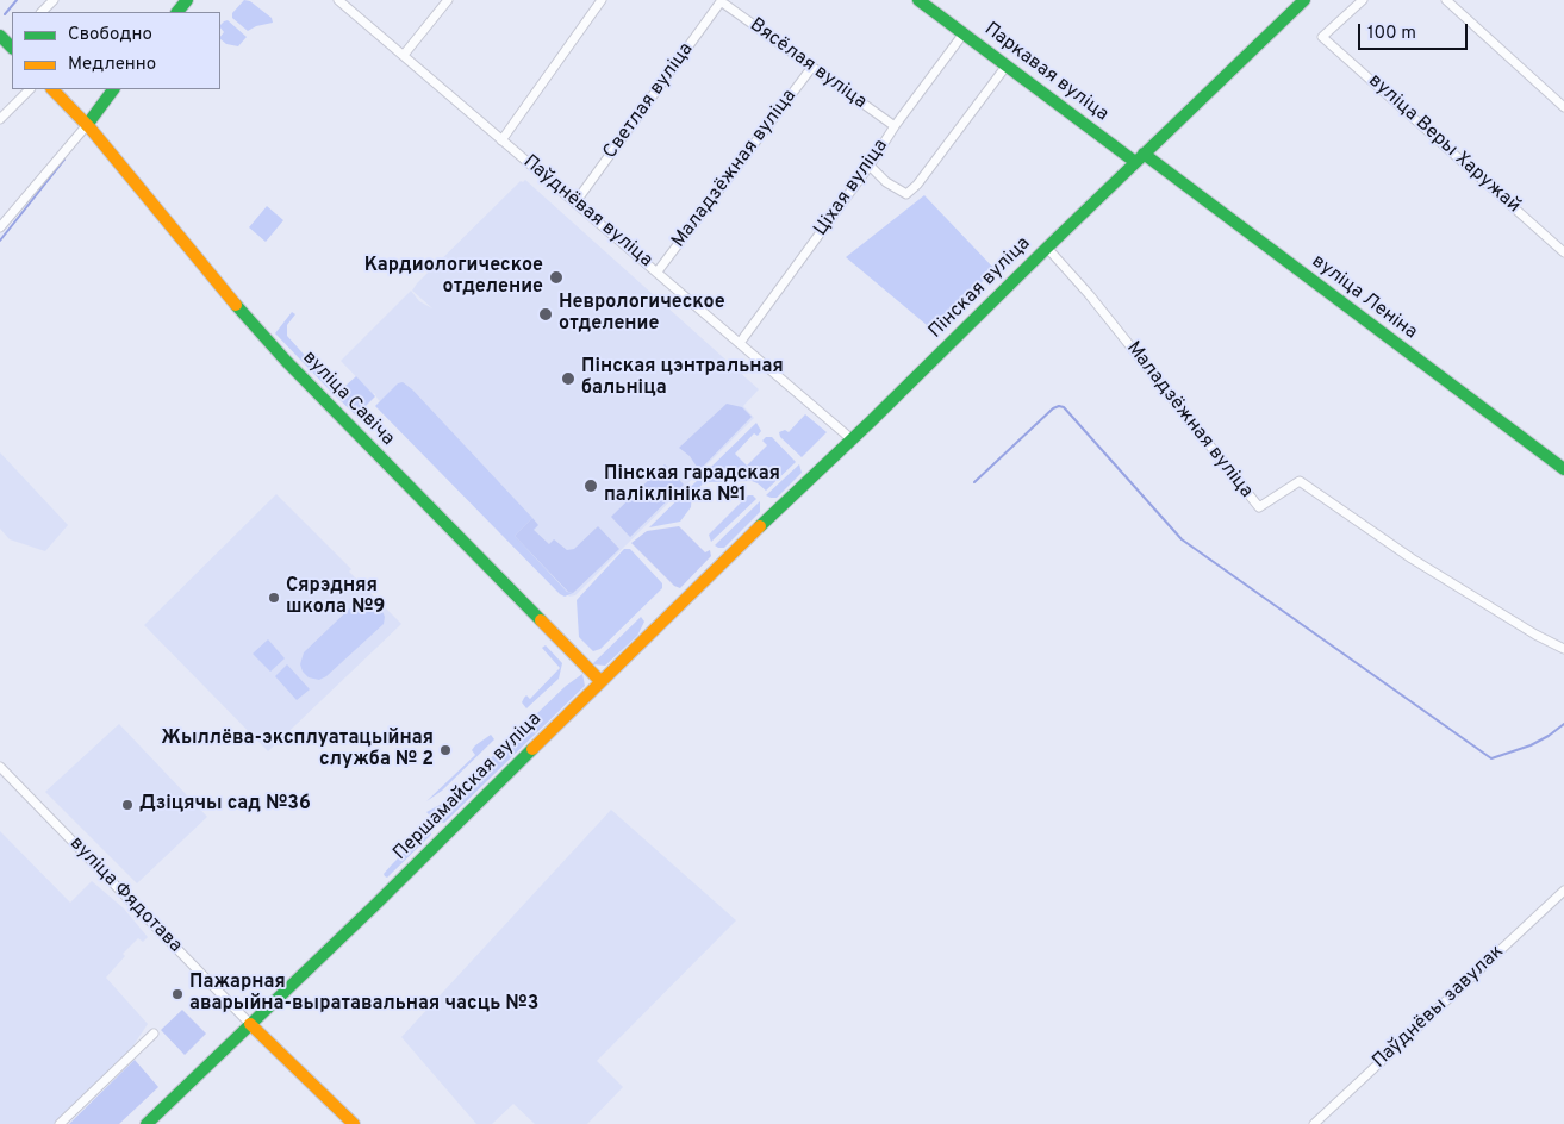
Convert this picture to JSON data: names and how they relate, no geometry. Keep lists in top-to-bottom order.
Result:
{
  "streets": {
    "street": [
      "Вясёлая вуліца",
      "Паркавая вуліца",
      "Светлая вуліца",
      "вуліца Веры Харужай",
      "Маладзёжная вуліца",
      "Ціхая вуліца",
      "Паўднёвая вуліца",
      "Пінская вуліца",
      "вуліца Леніна",
      "вуліца Савіча",
      "Першамайская вуліца",
      "вуліца Фядотава",
      "Паўднёвы завулак"
    ]
  },
  "crossings": [
    ["Вясёлая вуліца", "Светлая вуліца"],
    ["Вясёлая вуліца", "Маладзёжная вуліца"],
    ["Вясёлая вуліца", "Ціхая вуліца"],
    ["Паркавая вуліца", "Ціхая вуліца"],
    ["Паркавая вуліца", "Пінская вуліца"],
    ["Паркавая вуліца", "вуліца Леніна"],
    ["Светлая вуліца", "Паўднёвая вуліца"],
    ["Маладзёжная вуліца", "Паўднёвая вуліца"],
    ["Маладзёжная вуліца", "Пінская вуліца"],
    ["Ціхая вуліца", "Паўднёвая вуліца"],
    ["Паўднёвая вуліца", "Пінская вуліца"],
    ["Пінская вуліца", "вуліца Леніна"],
    ["Пінская вуліца", "Першамайская вуліца"],
    ["вуліца Савіча", "Першамайская вуліца"],
    ["Першамайская вуліца", "вуліца Фядотава"]
  ],
  "places": [
    "Кардиологическое отделение",
    "Неврологическое отделение",
    "Пінская цэнтральная бальніца",
    "Пінская гарадская паліклініка №1",
    "Сярэдняя школа №9",
    "Жыллёва-эксплуатацыйная служба № 2",
    "Дзіцячы сад №36",
    "Пажарная аварыйна-выратавальная часць №3"
  ],
  "legend": ["Свободно", "Медленно"],
  "scale_bar": "100 m"
}
